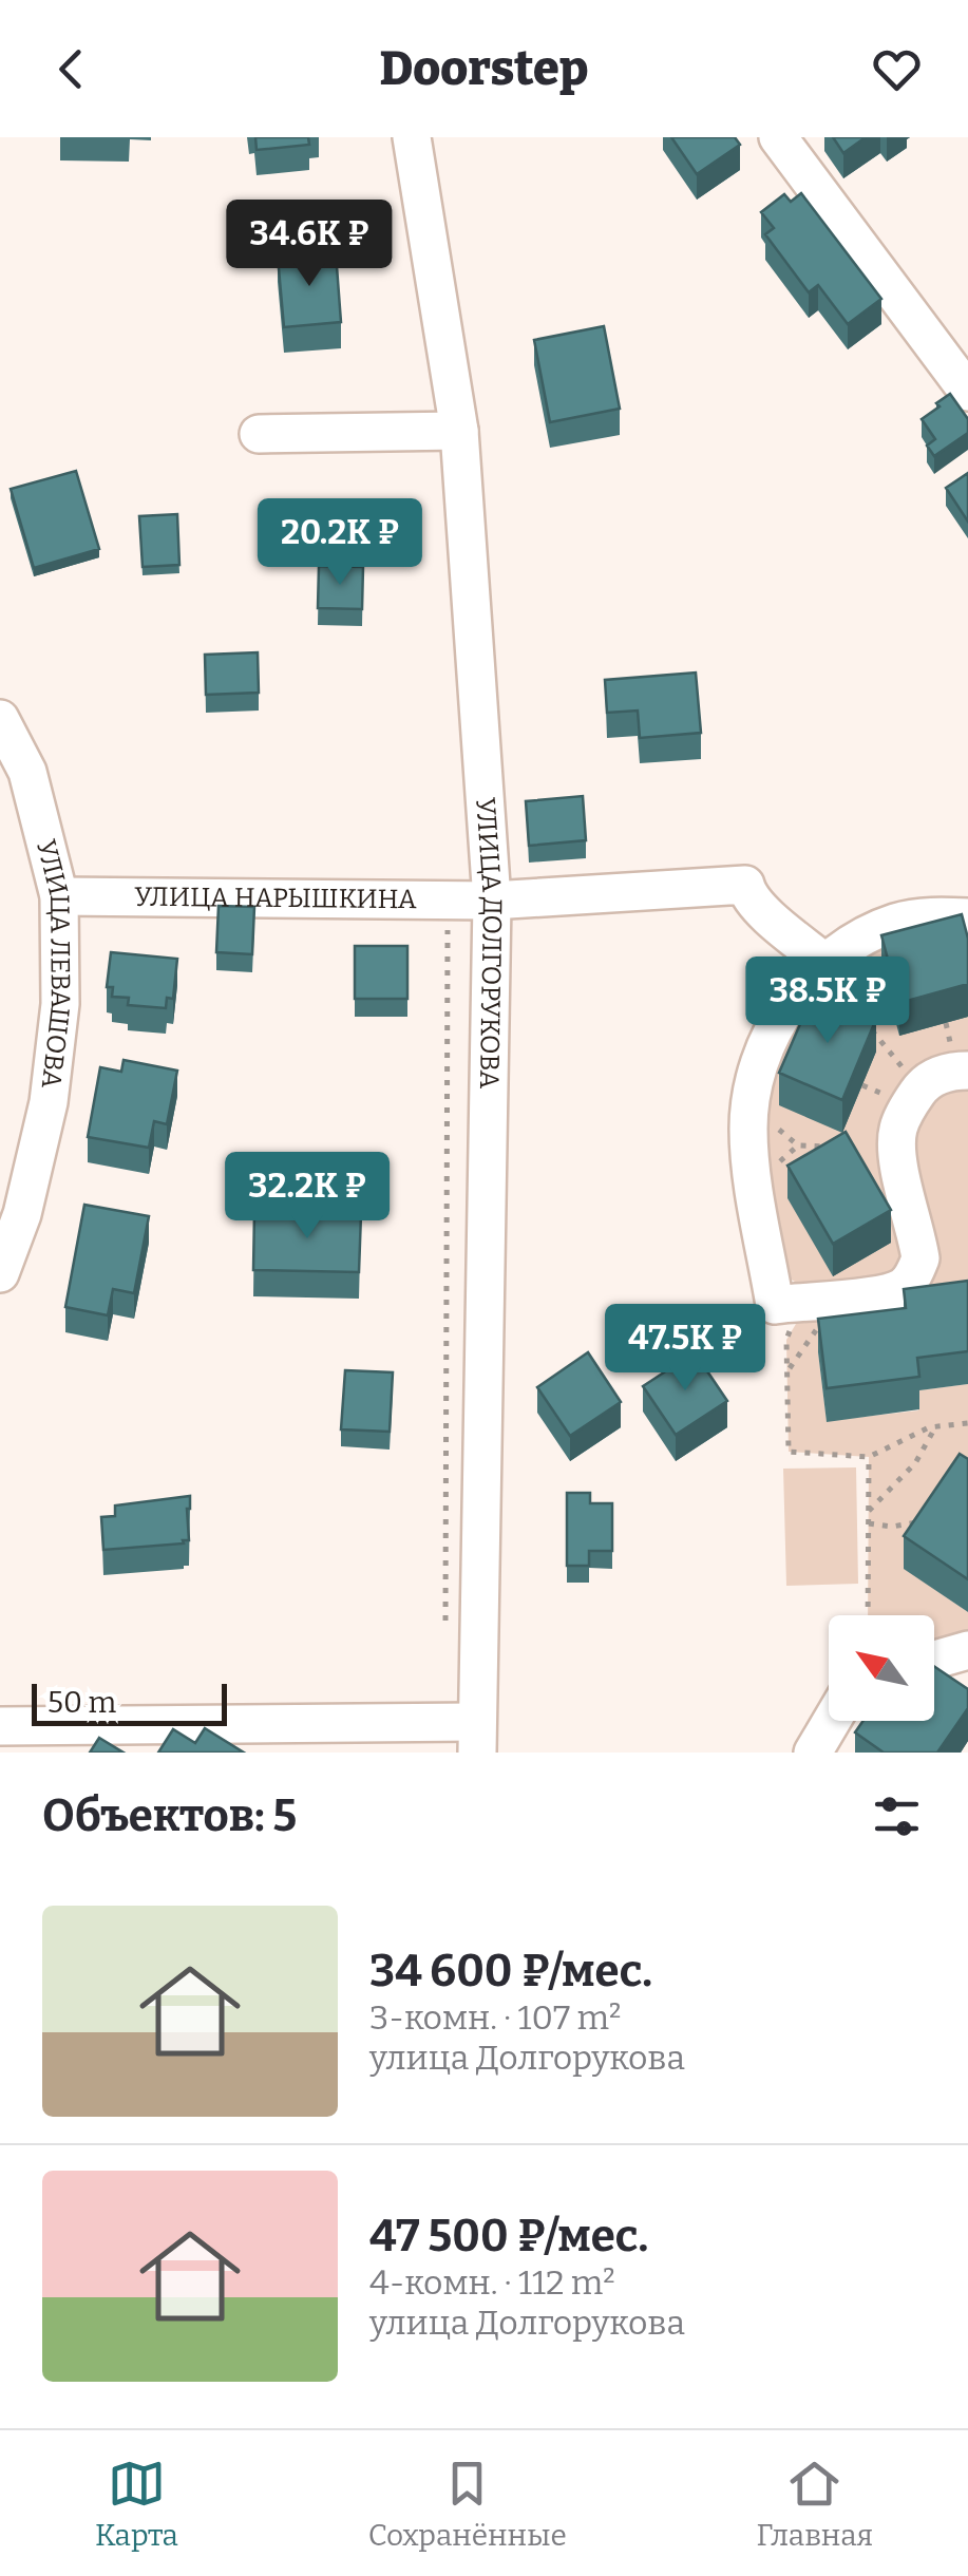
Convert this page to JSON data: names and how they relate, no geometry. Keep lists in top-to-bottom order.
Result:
{
  "streets": {
    "street": ["УЛИЦА НАРЫШКИНА", "УЛИЦА ДОЛГОРУКОВА", "УЛИЦА ЛЕВАШОВА"]
  },
  "crossings": [
    ["УЛИЦА НАРЫШКИНА", "УЛИЦА ДОЛГОРУКОВА"],
    ["УЛИЦА НАРЫШКИНА", "УЛИЦА ЛЕВАШОВА"]
  ],
  "scale_bar": "50 m",
  "north": "top left",
  "page": {
    "header": "Doorstep",
    "price": [
      "34.6K ₽",
      "20.2K ₽",
      "38.5K ₽",
      "32.2K ₽",
      "47.5K ₽"
    ],
    "scale": "50 m",
    "heading": "Объектов: 5",
    "list": [
      {
        "name": "34 600 ₽/мес.",
        "note": "3-комн. · 107 m² · улица Долгорукова"
      },
      {
        "name": "47 500 ₽/мес.",
        "note": "4-комн. · 112 m² · улица Долгорукова"
      }
    ],
    "tabs": ["Карта", "Сохранённые", "Главная"]
  }
}
